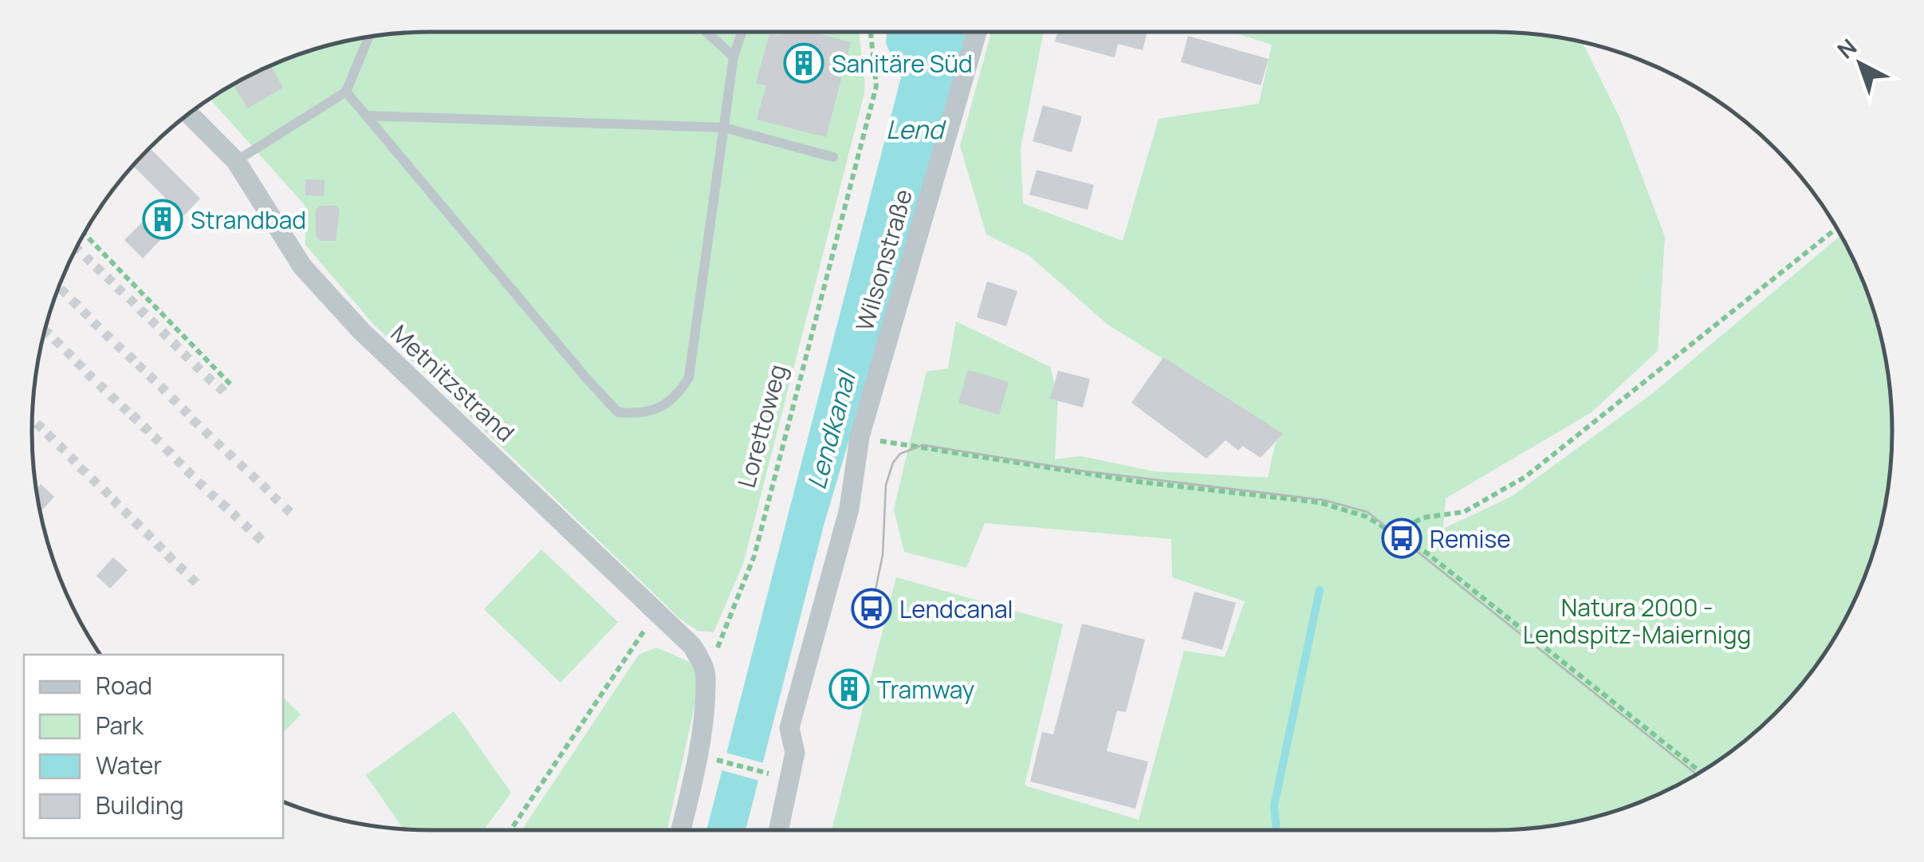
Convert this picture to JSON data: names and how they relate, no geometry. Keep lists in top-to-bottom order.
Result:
{
  "streets": {
    "street": ["Wilsonstraße", "Metnitzstrand"],
    "path": ["Lorettoweg"]
  },
  "crossings": [
    ["Metnitzstrand", "Lorettoweg"]
  ],
  "water": ["Lend", "Lendkanal"],
  "parks": ["Natura 2000 - Lendspitz-Maiernigg"],
  "places": {
    "building": ["Sanitäre Süd", "Strandbad", "Tramway"],
    "bus stop": ["Remise", "Lendcanal"]
  },
  "legend": [
    "Road",
    "Park",
    "Water",
    "Building"
  ],
  "north": "top left"
}
